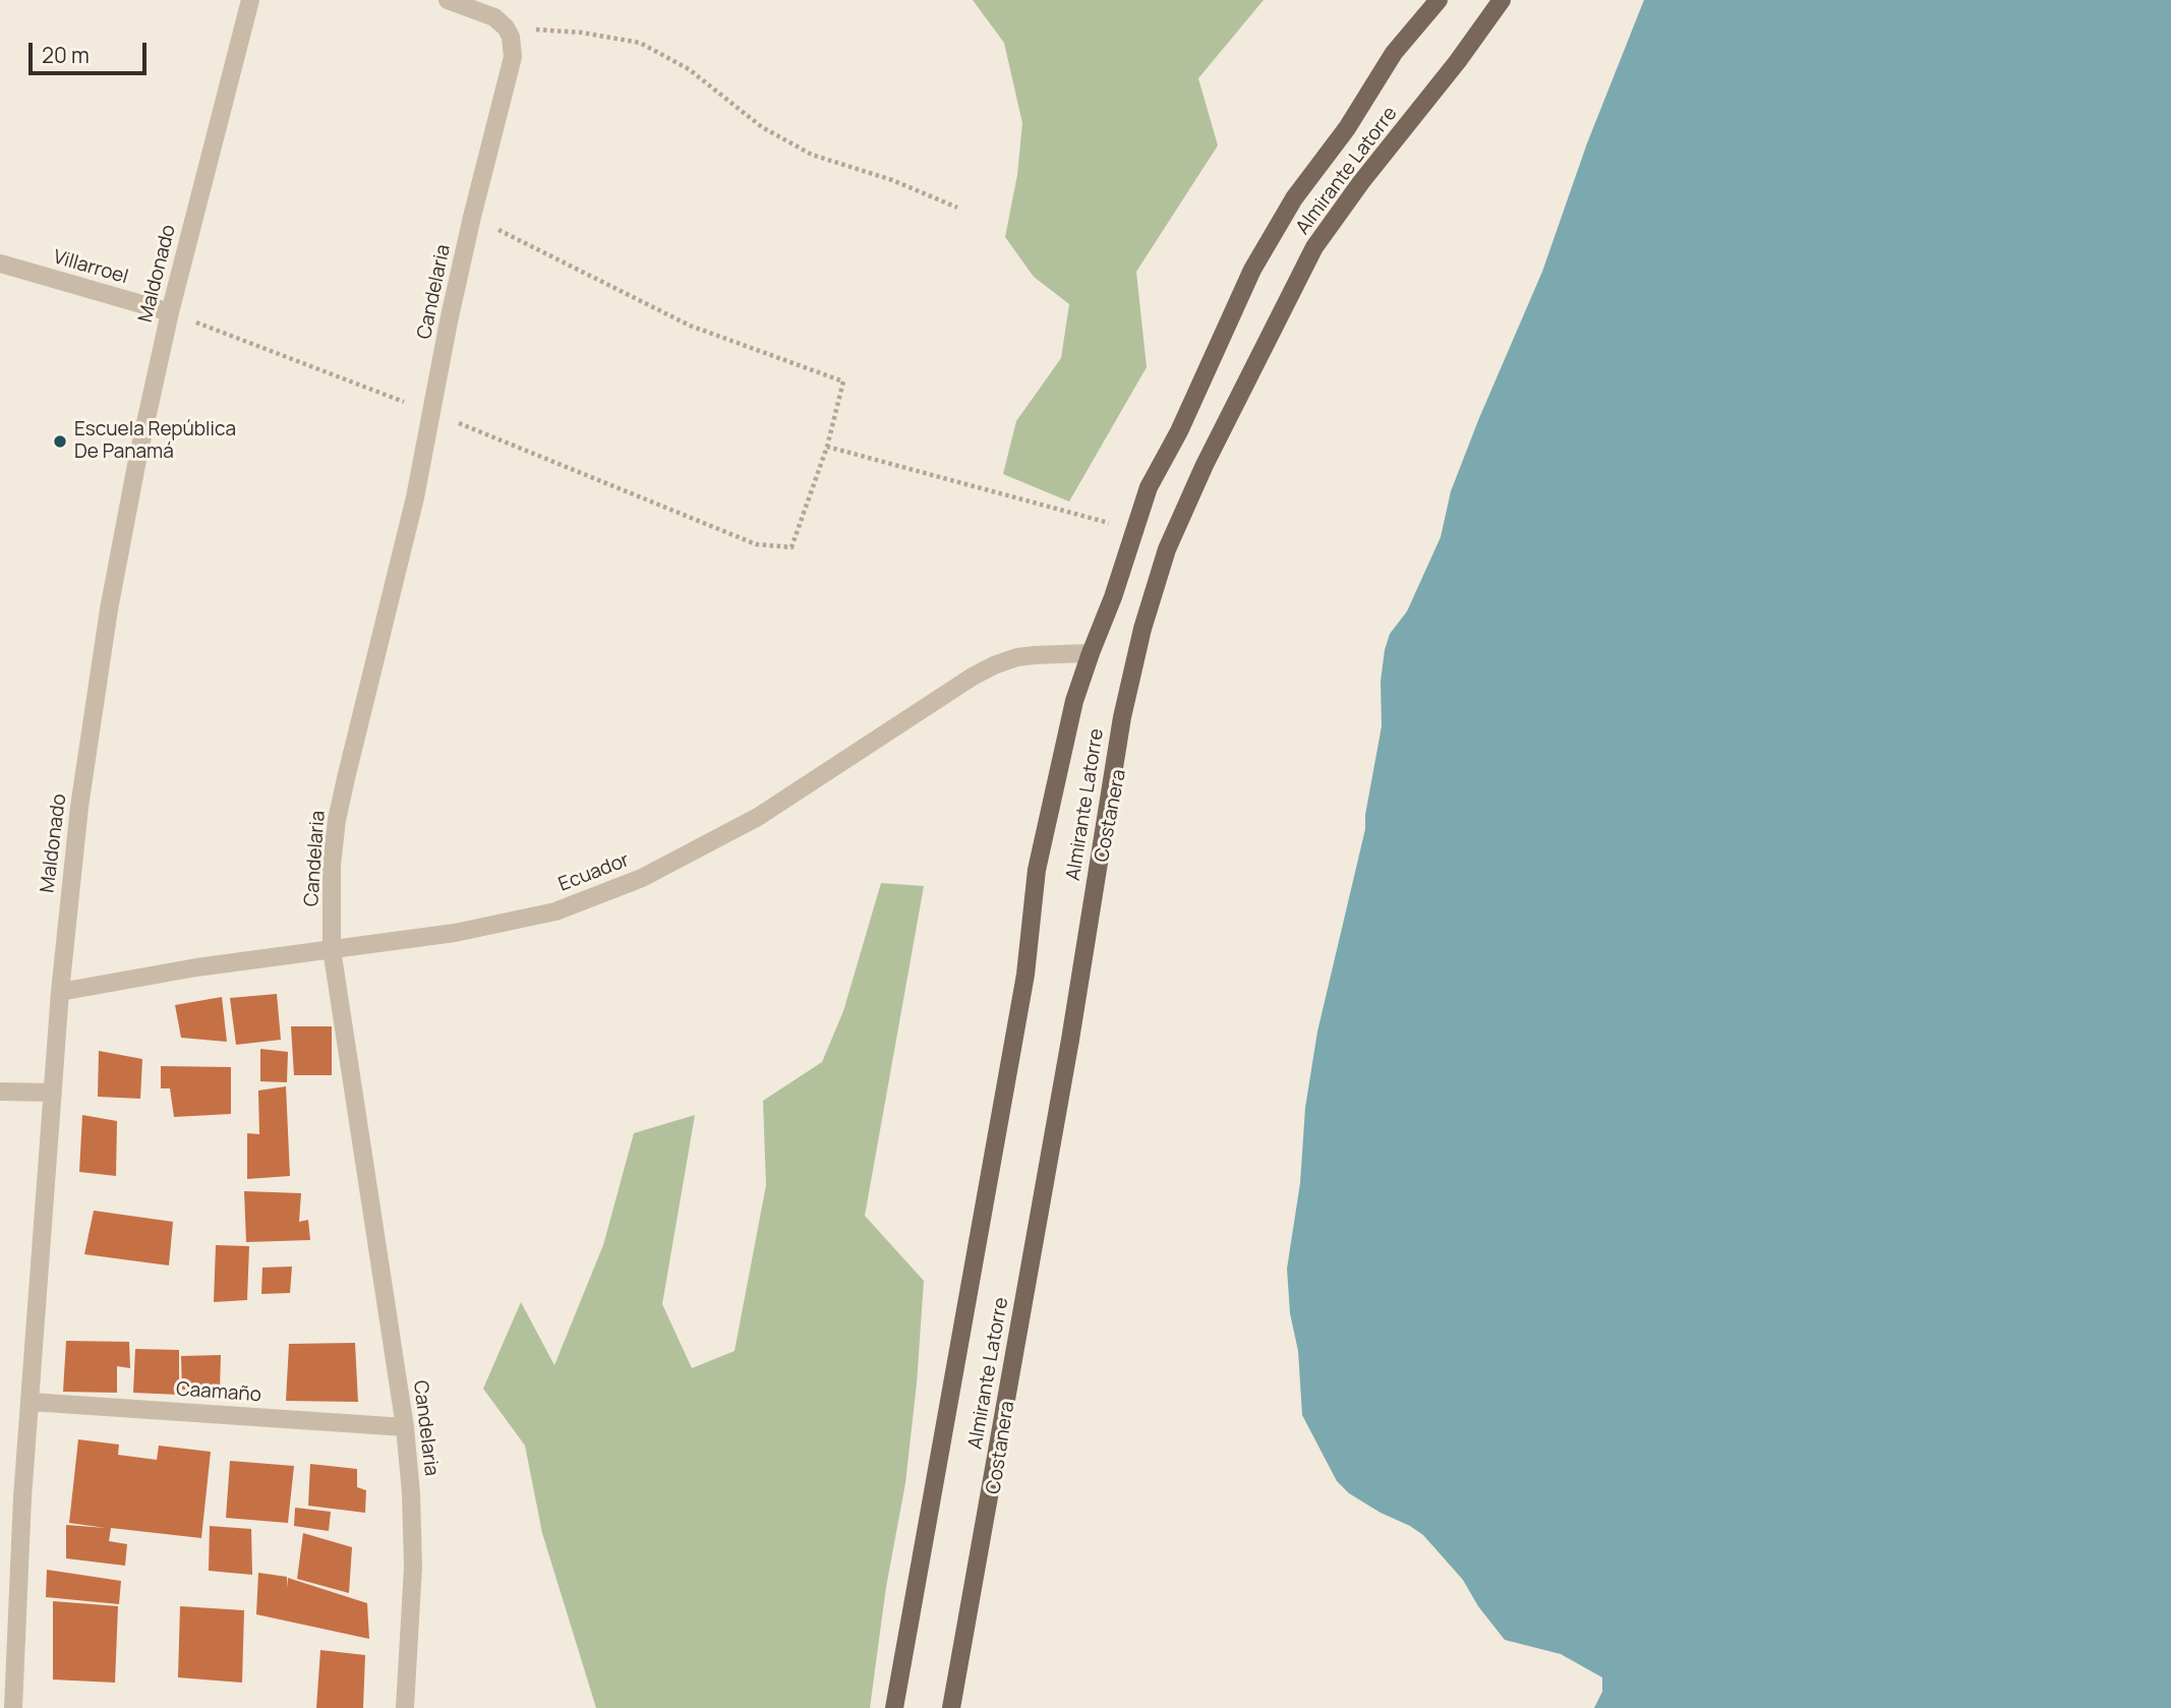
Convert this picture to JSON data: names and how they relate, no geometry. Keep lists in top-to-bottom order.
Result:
{
  "streets": {
    "main road": ["Almirante Latorre"],
    "street": [
      "Villarroel",
      "Maldonado",
      "Candelaria",
      "Ecuador",
      "Caamaño"
    ]
  },
  "crossings": [
    ["Almirante Latorre", "Ecuador"],
    ["Villarroel", "Maldonado"],
    ["Maldonado", "Ecuador"],
    ["Maldonado", "Caamaño"],
    ["Candelaria", "Ecuador"],
    ["Candelaria", "Caamaño"]
  ],
  "places": ["Escuela República De Panamá"],
  "scale_bar": "20 m"
}
